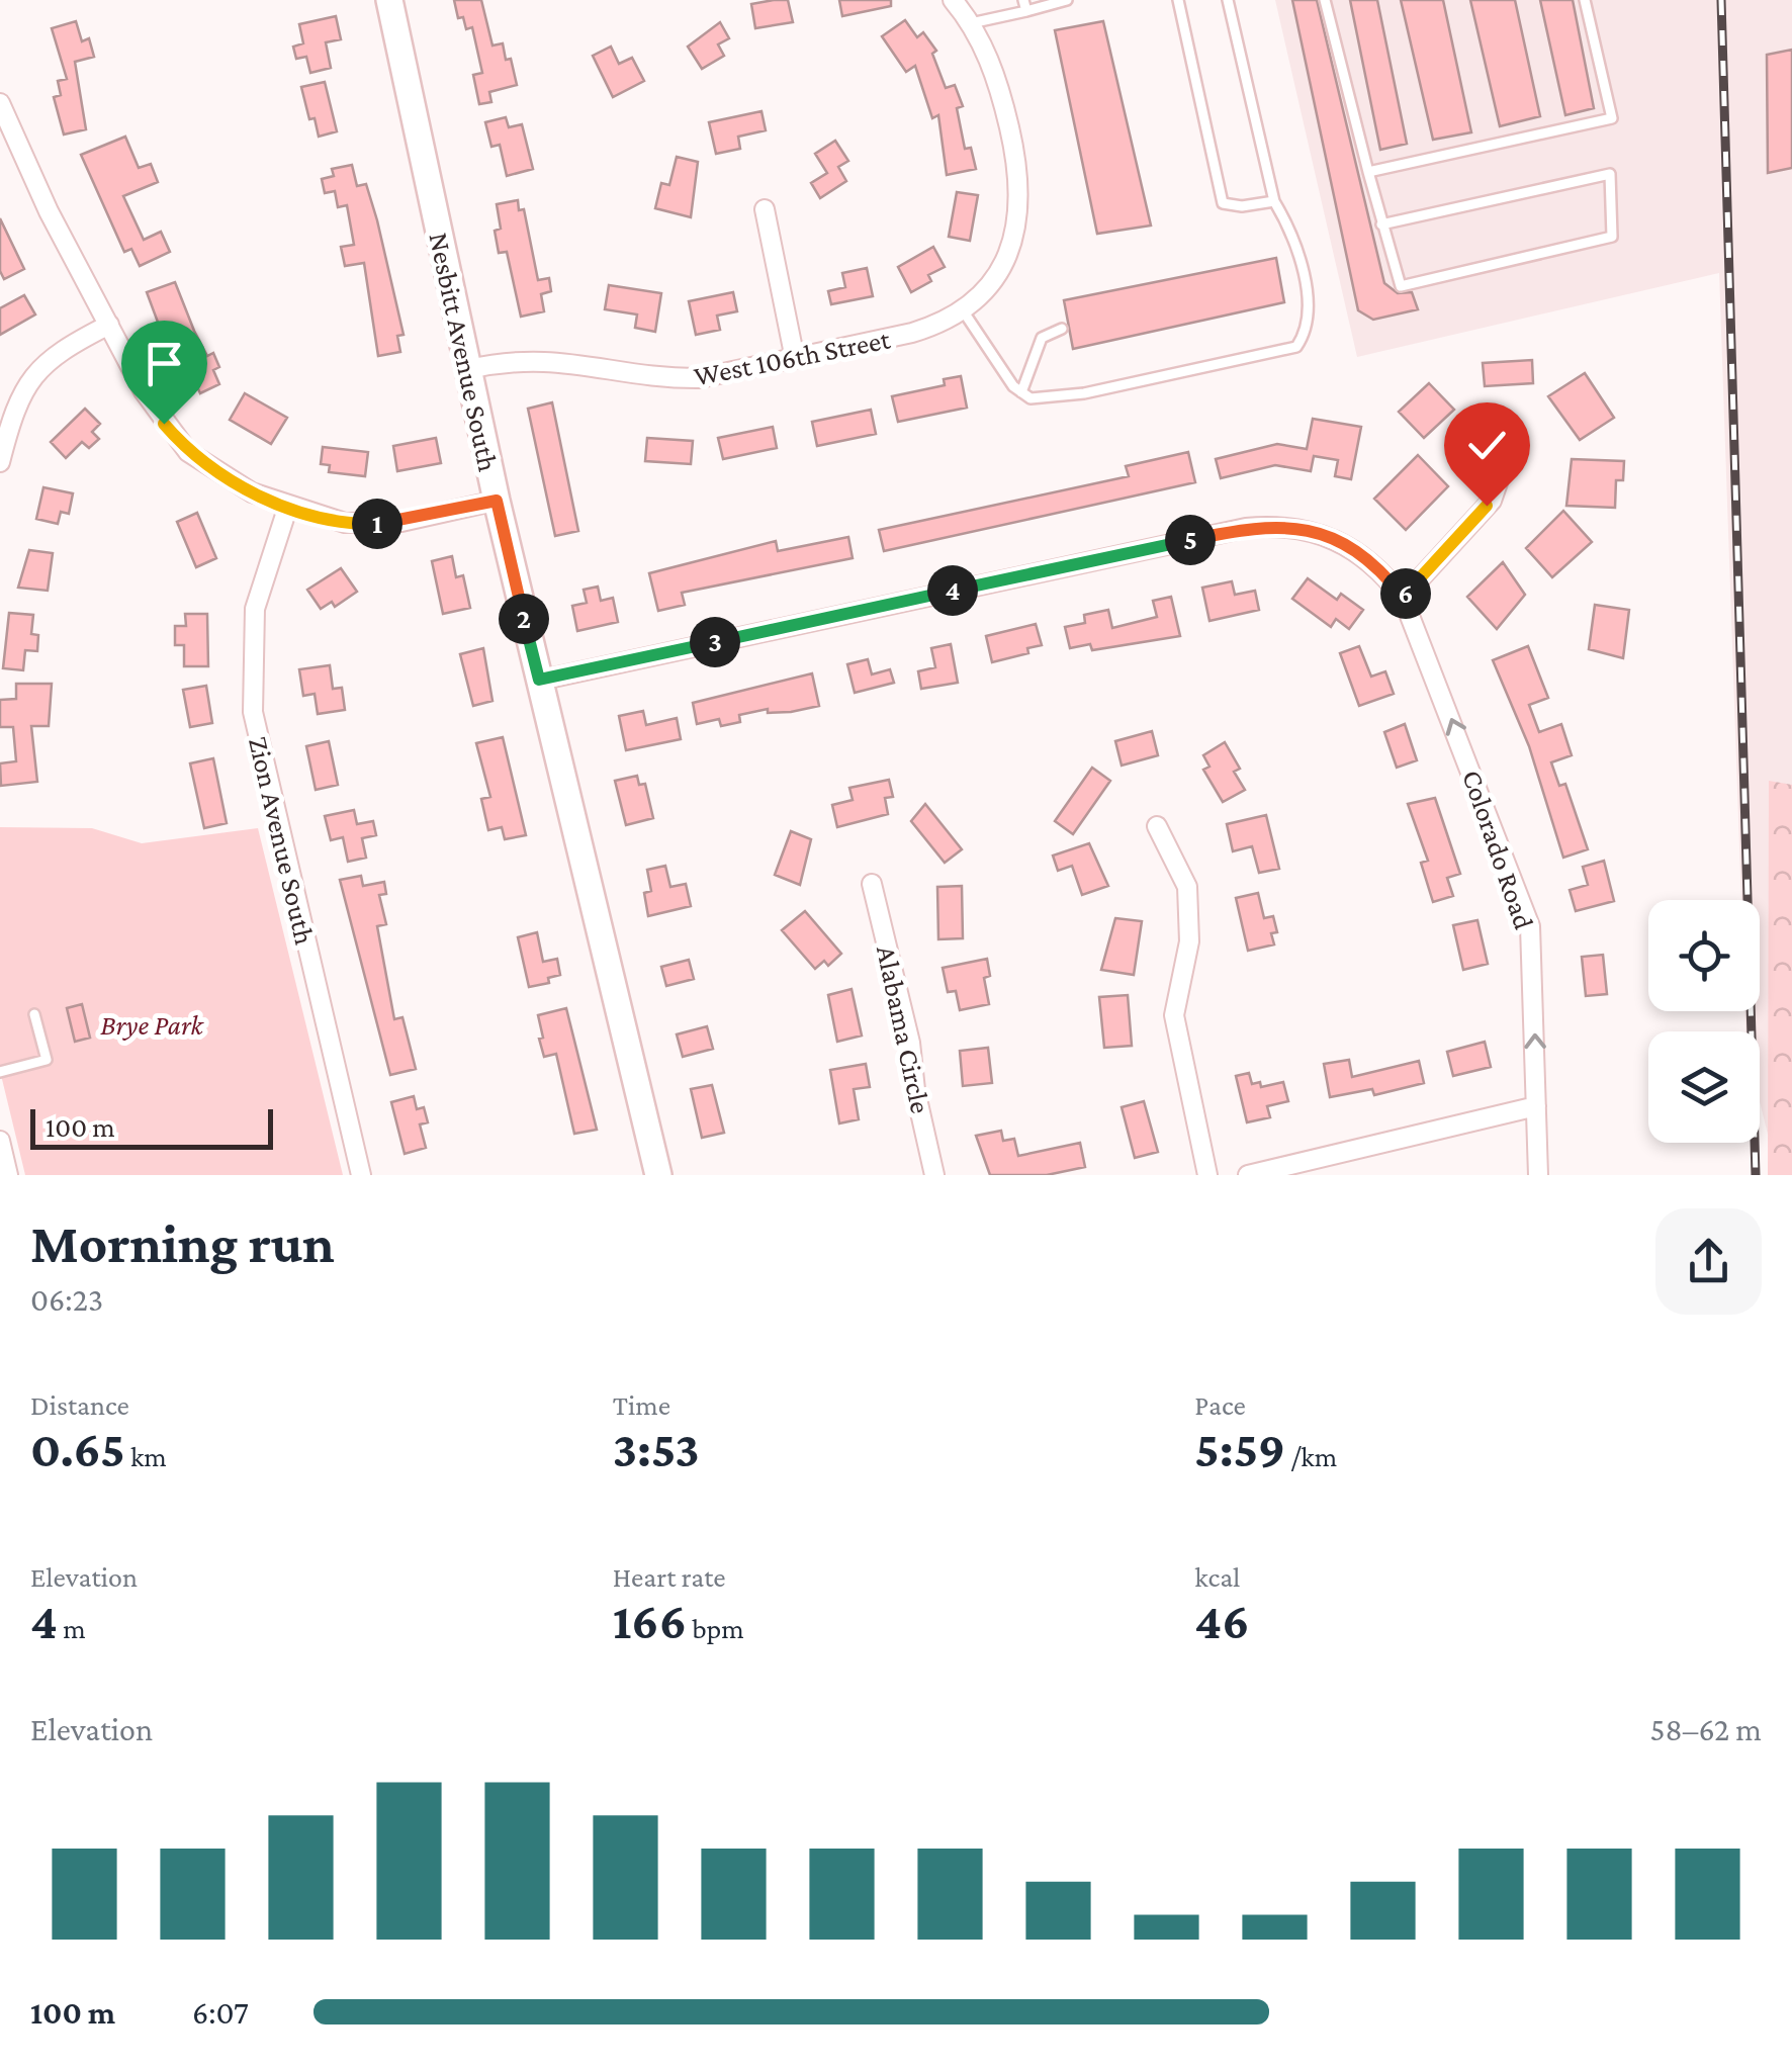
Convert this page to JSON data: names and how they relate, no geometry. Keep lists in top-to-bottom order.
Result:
{
  "streets": {
    "street": [
      "Nesbitt Avenue South",
      "West 106th Street",
      "Zion Avenue South",
      "Colorado Road",
      "Alabama Circle"
    ]
  },
  "crossings": [
    ["Nesbitt Avenue South", "West 106th Street"]
  ],
  "one_way": ["Colorado Road"],
  "parks": ["Brye Park"],
  "scale_bar": "100 m",
  "page": {
    "pins": [
      "1",
      "5",
      "4",
      "6",
      "2",
      "3"
    ],
    "scale": "100 m",
    "heading": ["Morning run", "06:23"],
    "stats": [
      ["Distance", "0.65 km"],
      ["Time", "3:53"],
      ["Pace", "5:59 /km"],
      ["Elevation", "4 m"],
      ["Heart rate", "166 bpm"],
      ["kcal", "46"]
    ],
    "chart": ["Elevation", "58–62 m"],
    "list": [
      {
        "name": "100 m",
        "note": "6:07"
      }
    ]
  }
}
